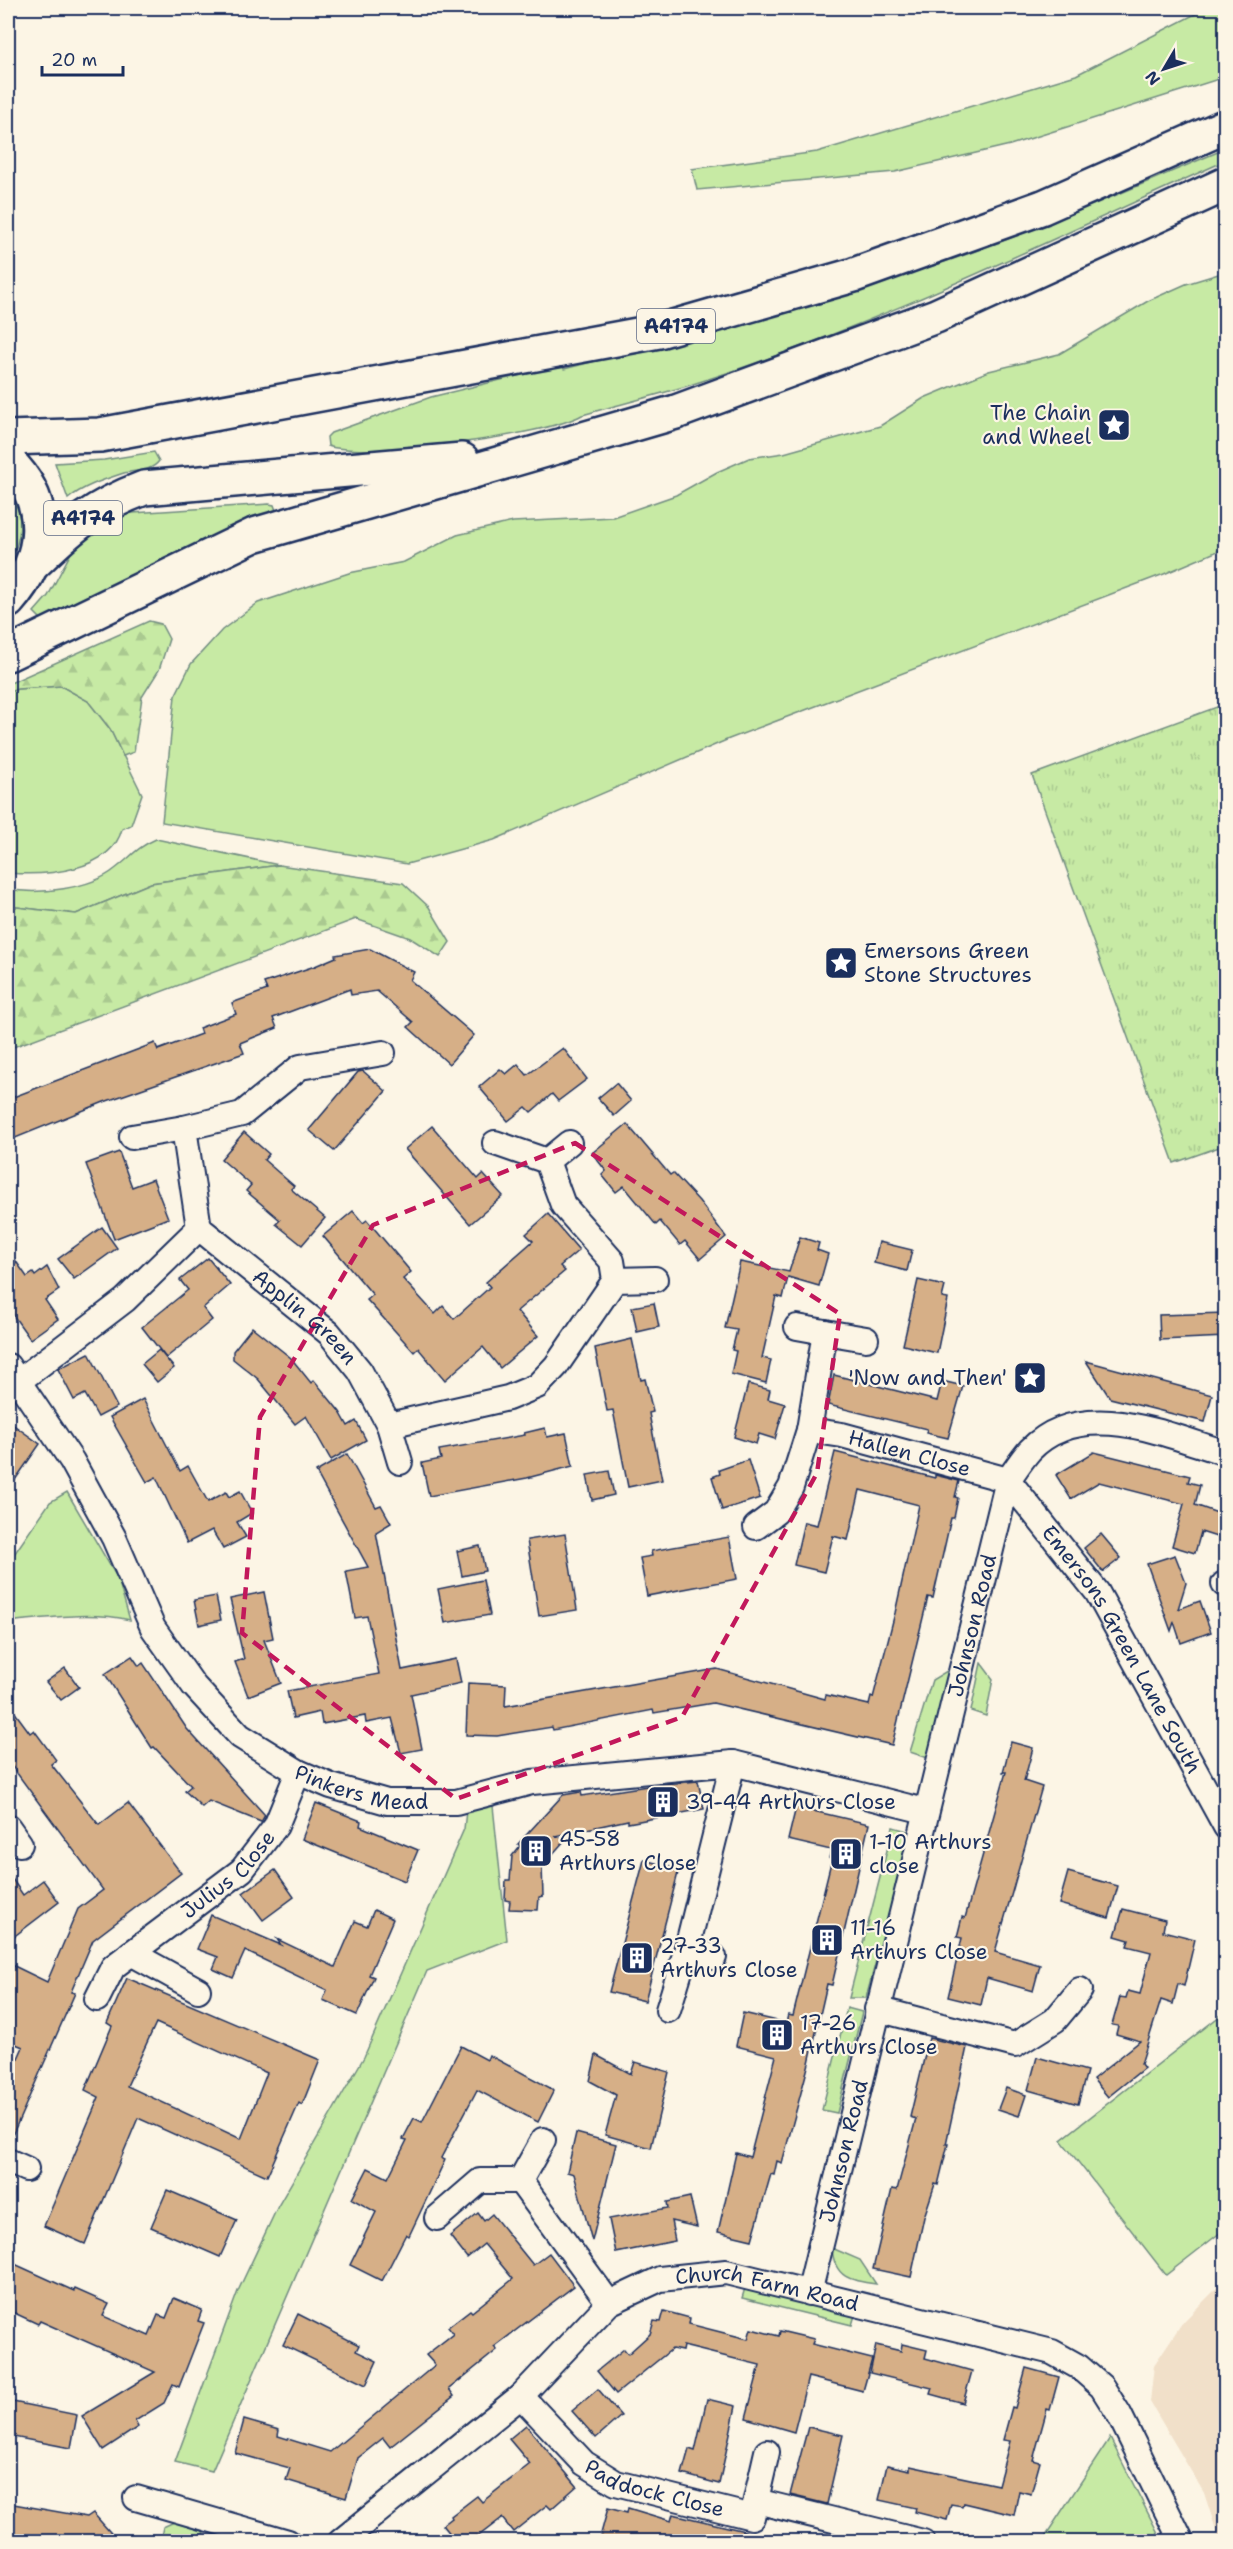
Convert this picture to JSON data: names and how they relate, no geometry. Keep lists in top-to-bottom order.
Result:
{
  "streets": {
    "highway": ["A4174"],
    "street": [
      "Applin Green",
      "Hallen Close",
      "Johnson Road",
      "Emersons Green Lane South",
      "Pinkers Mead",
      "Julius Close",
      "Church Farm Road",
      "Paddock Close"
    ]
  },
  "crossings": [
    ["Hallen Close", "Johnson Road"],
    ["Hallen Close", "Emersons Green Lane South"],
    ["Johnson Road", "Emersons Green Lane South"],
    ["Johnson Road", "Pinkers Mead"],
    ["Johnson Road", "Church Farm Road"],
    ["Pinkers Mead", "Julius Close"],
    ["Church Farm Road", "Paddock Close"]
  ],
  "places": {
    "place": ["The Chain and Wheel", "Emersons Green Stone Structures", "'Now and Then'"],
    "building": [
      "39-44 Arthurs Close",
      "45-58 Arthurs Close",
      "1-10 Arthurs close",
      "11-16 Arthurs Close",
      "27-33 Arthurs Close",
      "17-26 Arthurs Close"
    ]
  },
  "scale_bar": "20 m",
  "north": "bottom left"
}
